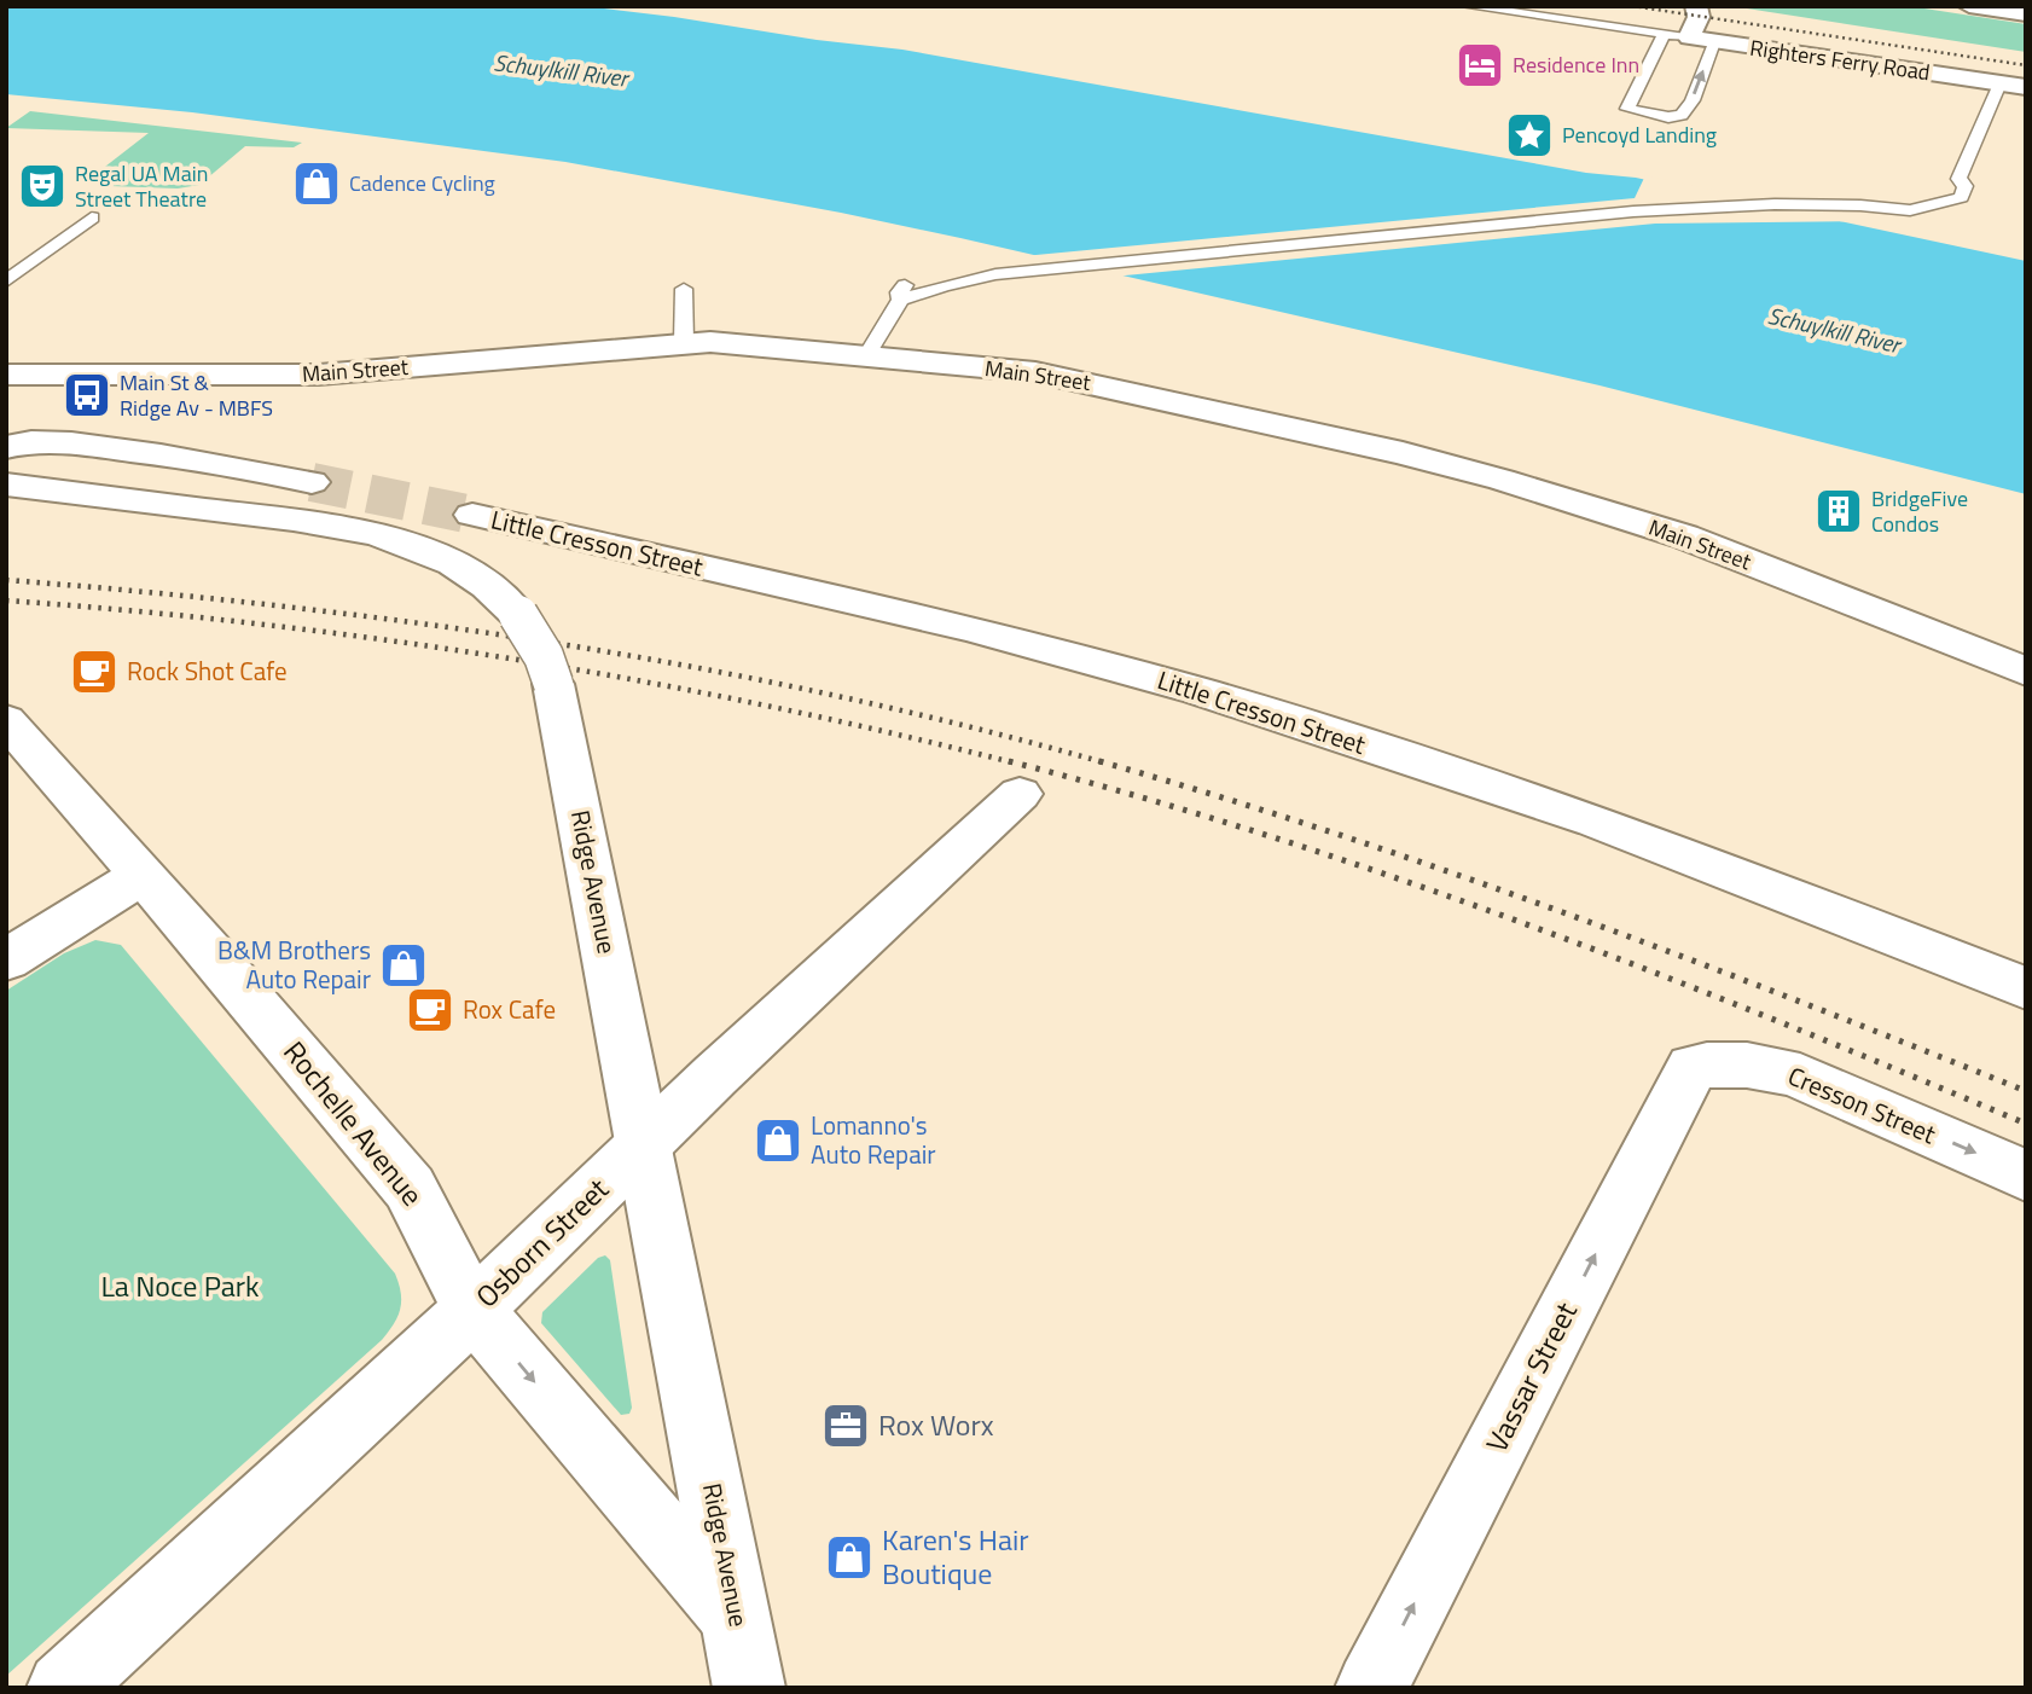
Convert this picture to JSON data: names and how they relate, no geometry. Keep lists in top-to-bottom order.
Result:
{
  "streets": {
    "main road": [
      "Righters Ferry Road",
      "Main Street",
      "Little Cresson Street",
      "Ridge Avenue",
      "Cresson Street",
      "Rochelle Avenue",
      "Osborn Street",
      "Vassar Street"
    ]
  },
  "crossings": [
    ["Ridge Avenue", "Rochelle Avenue"],
    ["Ridge Avenue", "Osborn Street"],
    ["Cresson Street", "Vassar Street"],
    ["Rochelle Avenue", "Osborn Street"]
  ],
  "one_way": ["Cresson Street", "Rochelle Avenue", "Vassar Street"],
  "water": ["Schuylkill River"],
  "parks": ["La Noce Park"],
  "places": {
    "hotel": ["Residence Inn"],
    "place": ["Pencoyd Landing"],
    "shop": [
      "Cadence Cycling",
      "B&M Brothers Auto Repair",
      "Lomanno's Auto Repair",
      "Karen's Hair Boutique"
    ],
    "theatre": ["Regal UA Main Street Theatre"],
    "bus stop": ["Main St & Ridge Av - MBFS"],
    "building": ["BridgeFive Condos"],
    "cafe": ["Rock Shot Cafe", "Rox Cafe"],
    "office": ["Rox Worx"]
  }
}
